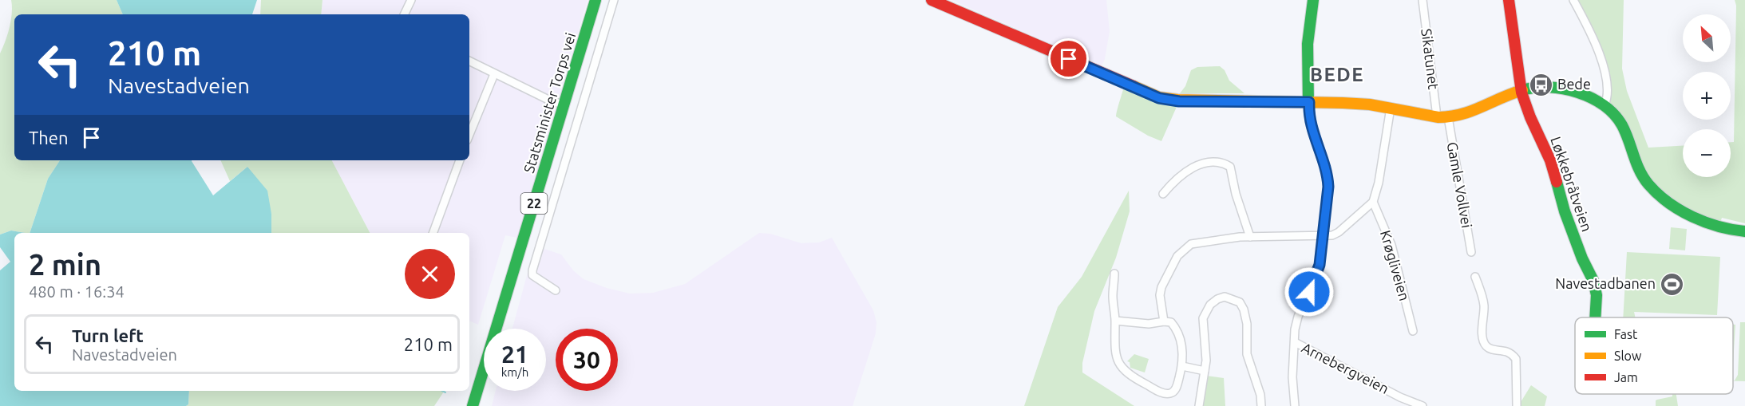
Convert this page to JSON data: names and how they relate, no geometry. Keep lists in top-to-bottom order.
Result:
{
  "streets": {
    "main road": ["Statsminister Torps vei", "Løkkebråtveien", "22"],
    "street": [
      "Sikatunet",
      "Gamle Vollvei",
      "Krøgliveien",
      "Arnebergveien"
    ]
  },
  "districts": ["BEDE"],
  "places": {
    "bus stop": ["Bede"],
    "sports": ["Navestadbanen"]
  },
  "legend": ["Fast", "Slow", "Jam"],
  "north": "top left",
  "page": {
    "map_buttons": ["+", "−"],
    "turn": ["210 m", "Navestadveien"],
    "then": "Then",
    "heading": ["2 min", "480 m · 16:34"],
    "list": [
      {
        "name": "Turn left",
        "note": "Navestadveien",
        "value": "210 m"
      }
    ],
    "speed": "21 km/h",
    "limit": "30"
  }
}
